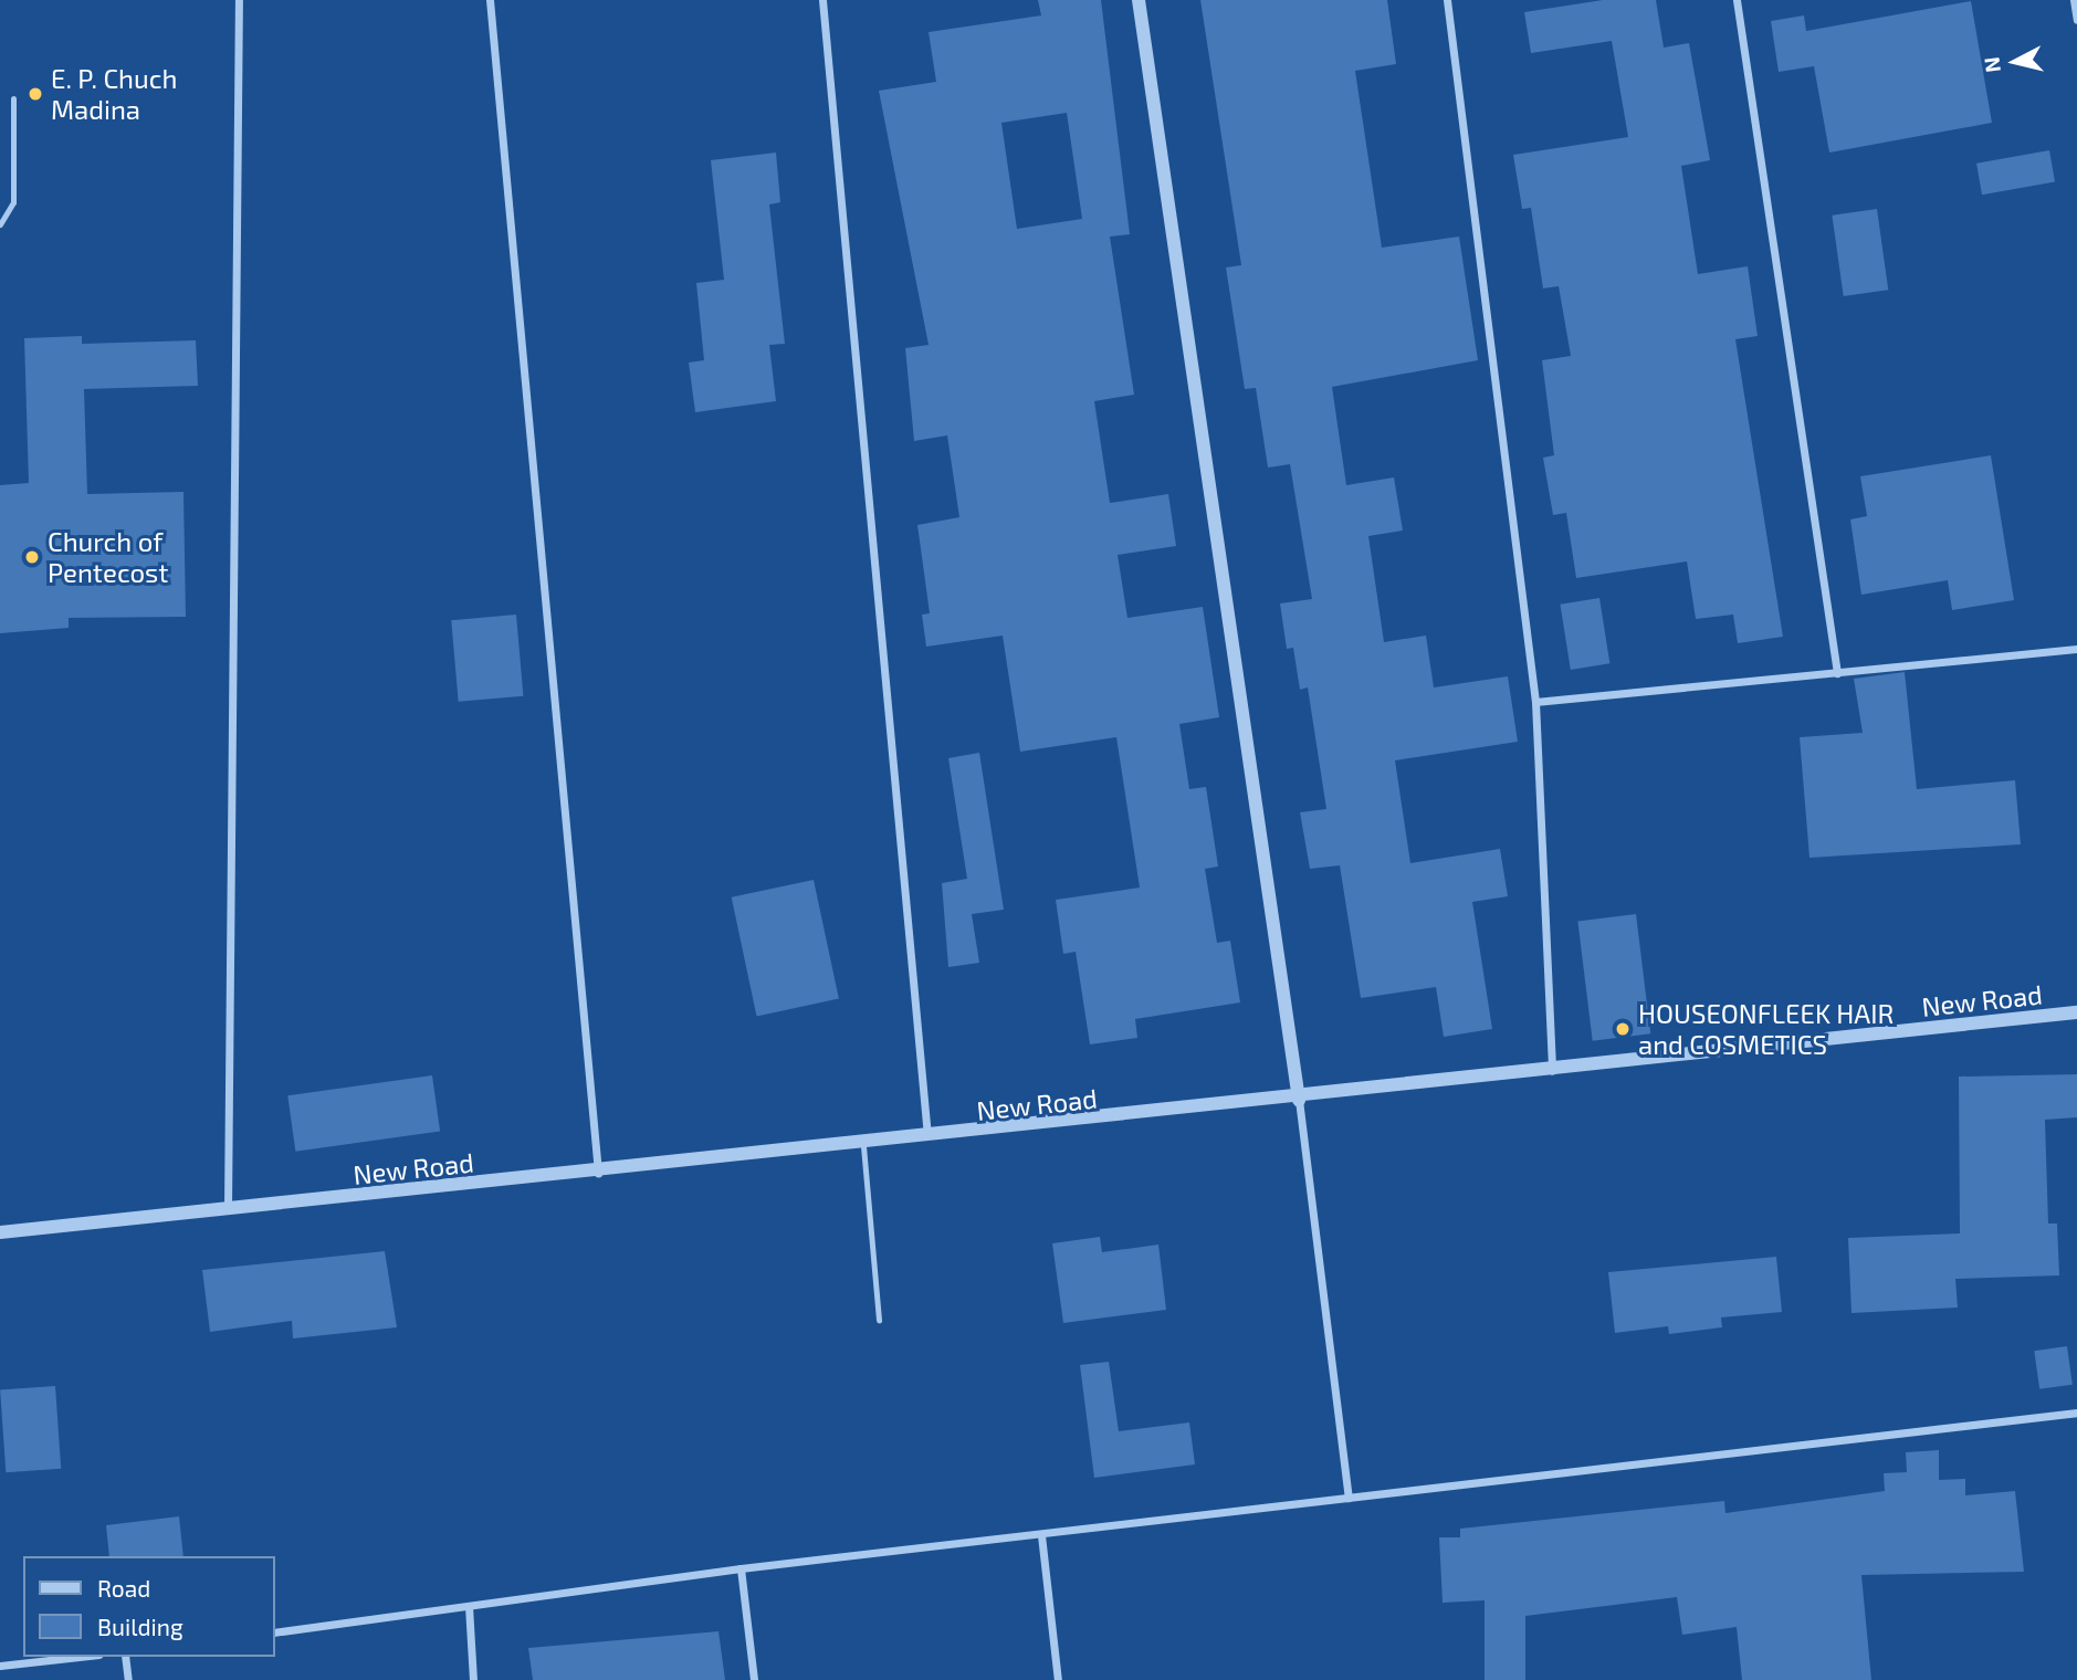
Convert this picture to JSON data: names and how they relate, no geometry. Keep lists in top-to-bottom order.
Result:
{
  "streets": {
    "street": ["New Road"]
  },
  "places": ["E. P. Chuch Madina", "Church of Pentecost", "HOUSEONFLEEK HAIR and COSMETICS"],
  "legend": ["Road", "Building"],
  "north": "left"
}
